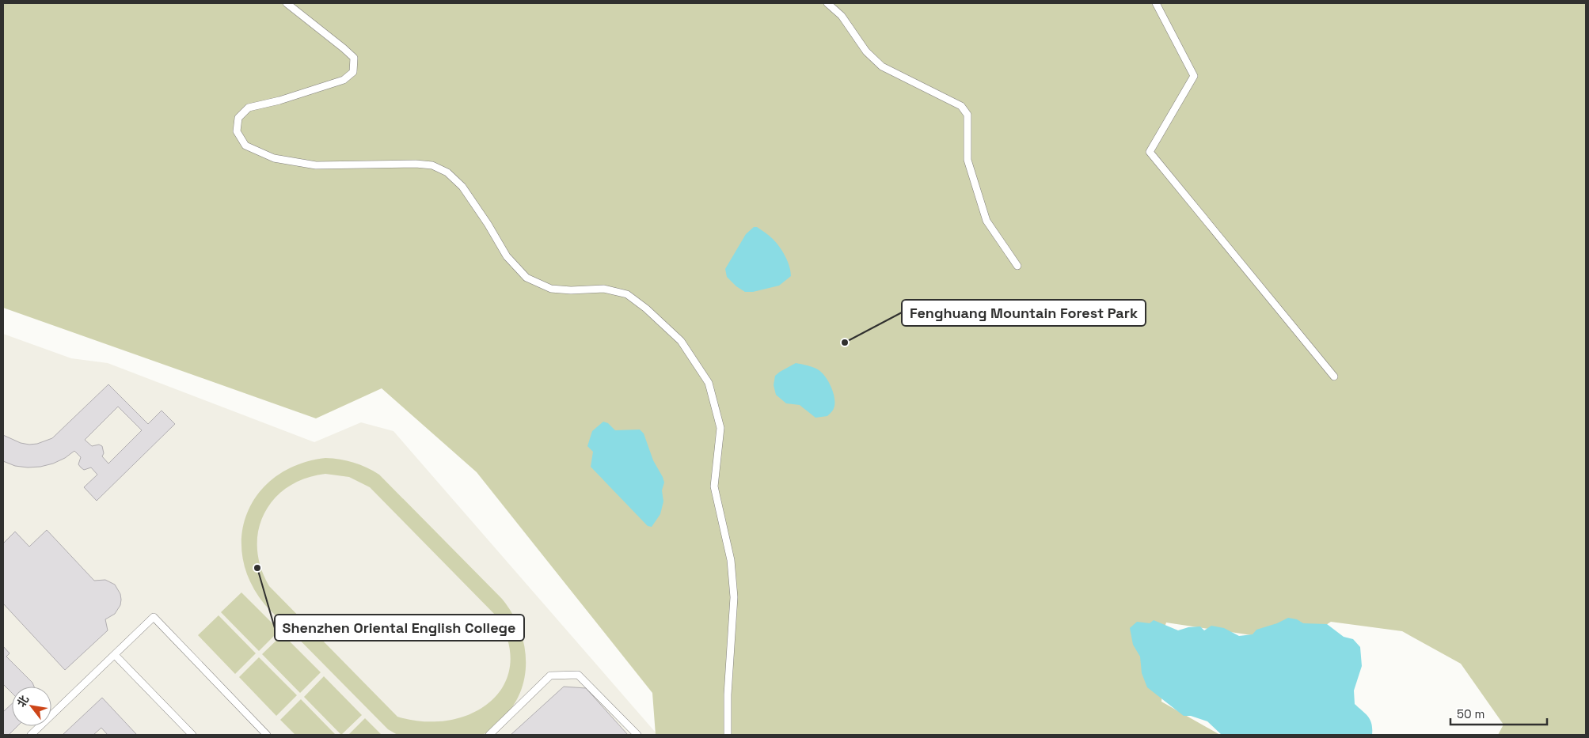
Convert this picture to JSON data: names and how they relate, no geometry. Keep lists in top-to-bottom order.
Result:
{
  "places": ["Fenghuang Mountain Forest Park", "Shenzhen Oriental English College"],
  "scale_bar": "50 m",
  "north": "top left"
}
